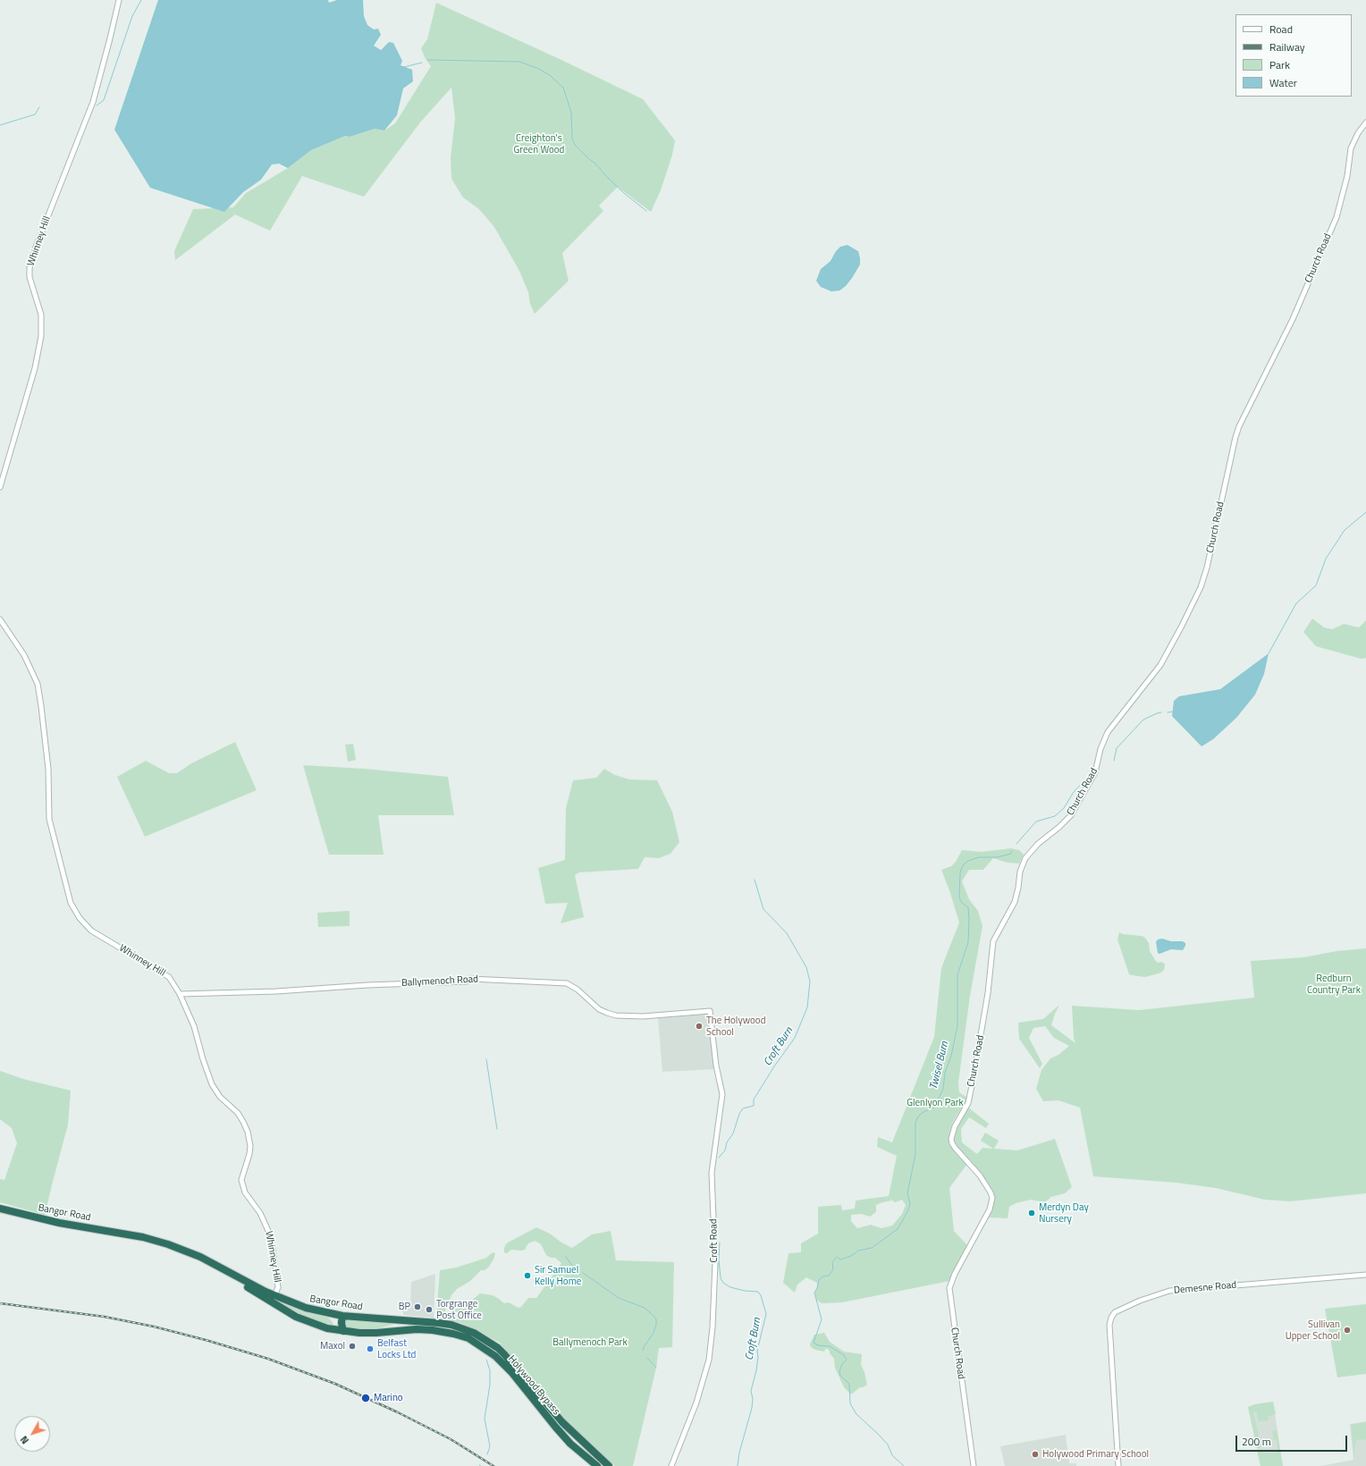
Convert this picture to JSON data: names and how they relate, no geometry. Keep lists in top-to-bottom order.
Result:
{
  "streets": {
    "highway": ["Bangor Road", "Holywood Bypass"],
    "street": [
      "Whinney Hill",
      "Church Road",
      "Ballymenoch Road",
      "Croft Road",
      "Demesne Road"
    ]
  },
  "crossings": [
    ["Whinney Hill", "Ballymenoch Road"],
    ["Whinney Hill", "Bangor Road"],
    ["Whinney Hill", "Holywood Bypass"],
    ["Ballymenoch Road", "Croft Road"],
    ["Bangor Road", "Holywood Bypass"]
  ],
  "water": ["Croft Burn", "Twisel Burn"],
  "parks": [
    "Creighton's Green Wood",
    "Redburn Country Park",
    "Glenlyon Park",
    "Ballymenoch Park"
  ],
  "places": [
    "The Holywood School",
    "Merdyn Day Nursery",
    "Sir Samuel Kelly Home",
    "BP",
    "Torgrange Post Office",
    "Sullivan Upper School",
    "Maxol",
    "Belfast Locks Ltd",
    "Marino",
    "Holywood Primary School"
  ],
  "legend": [
    "Road",
    "Railway",
    "Park",
    "Water"
  ],
  "scale_bar": "200 m",
  "north": "bottom left"
}
